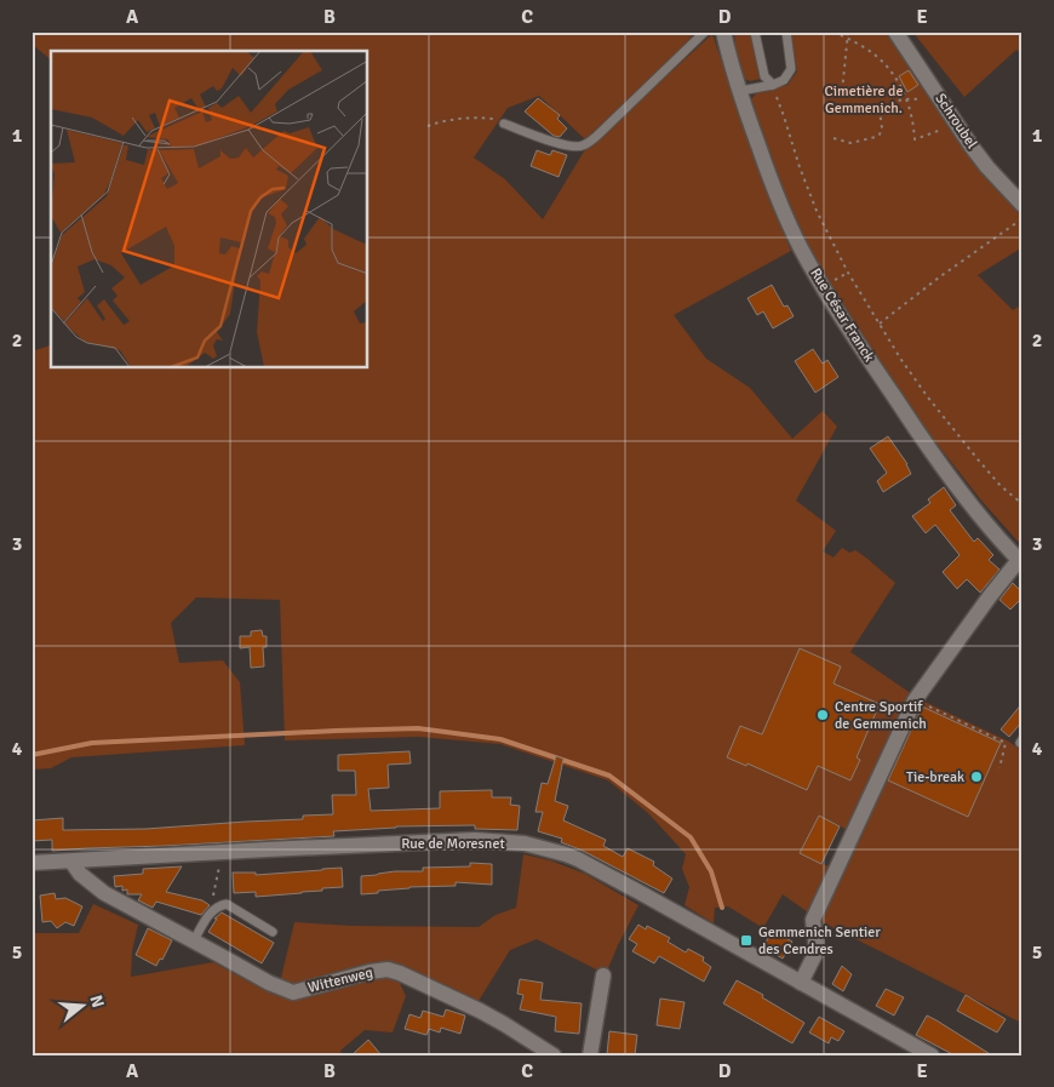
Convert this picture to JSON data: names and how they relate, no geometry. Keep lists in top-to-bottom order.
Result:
{
  "streets": {
    "street": [
      "Schroubel",
      "Rue César Franck",
      "Rue de Moresnet",
      "Wittenweg"
    ]
  },
  "crossings": [
    ["Rue de Moresnet", "Wittenweg"]
  ],
  "parks": ["Cimetière de Gemmenich."],
  "places": {
    "other": ["Centre Sportif de Gemmenich", "Tie-break"],
    "transit": ["Gemmenich Sentier des Cendres"]
  },
  "north": "right",
  "grid": {
    "columns": [
      "A",
      "B",
      "C",
      "D",
      "E"
    ],
    "rows": [
      "1",
      "2",
      "3",
      "4",
      "5"
    ]
  }
}
